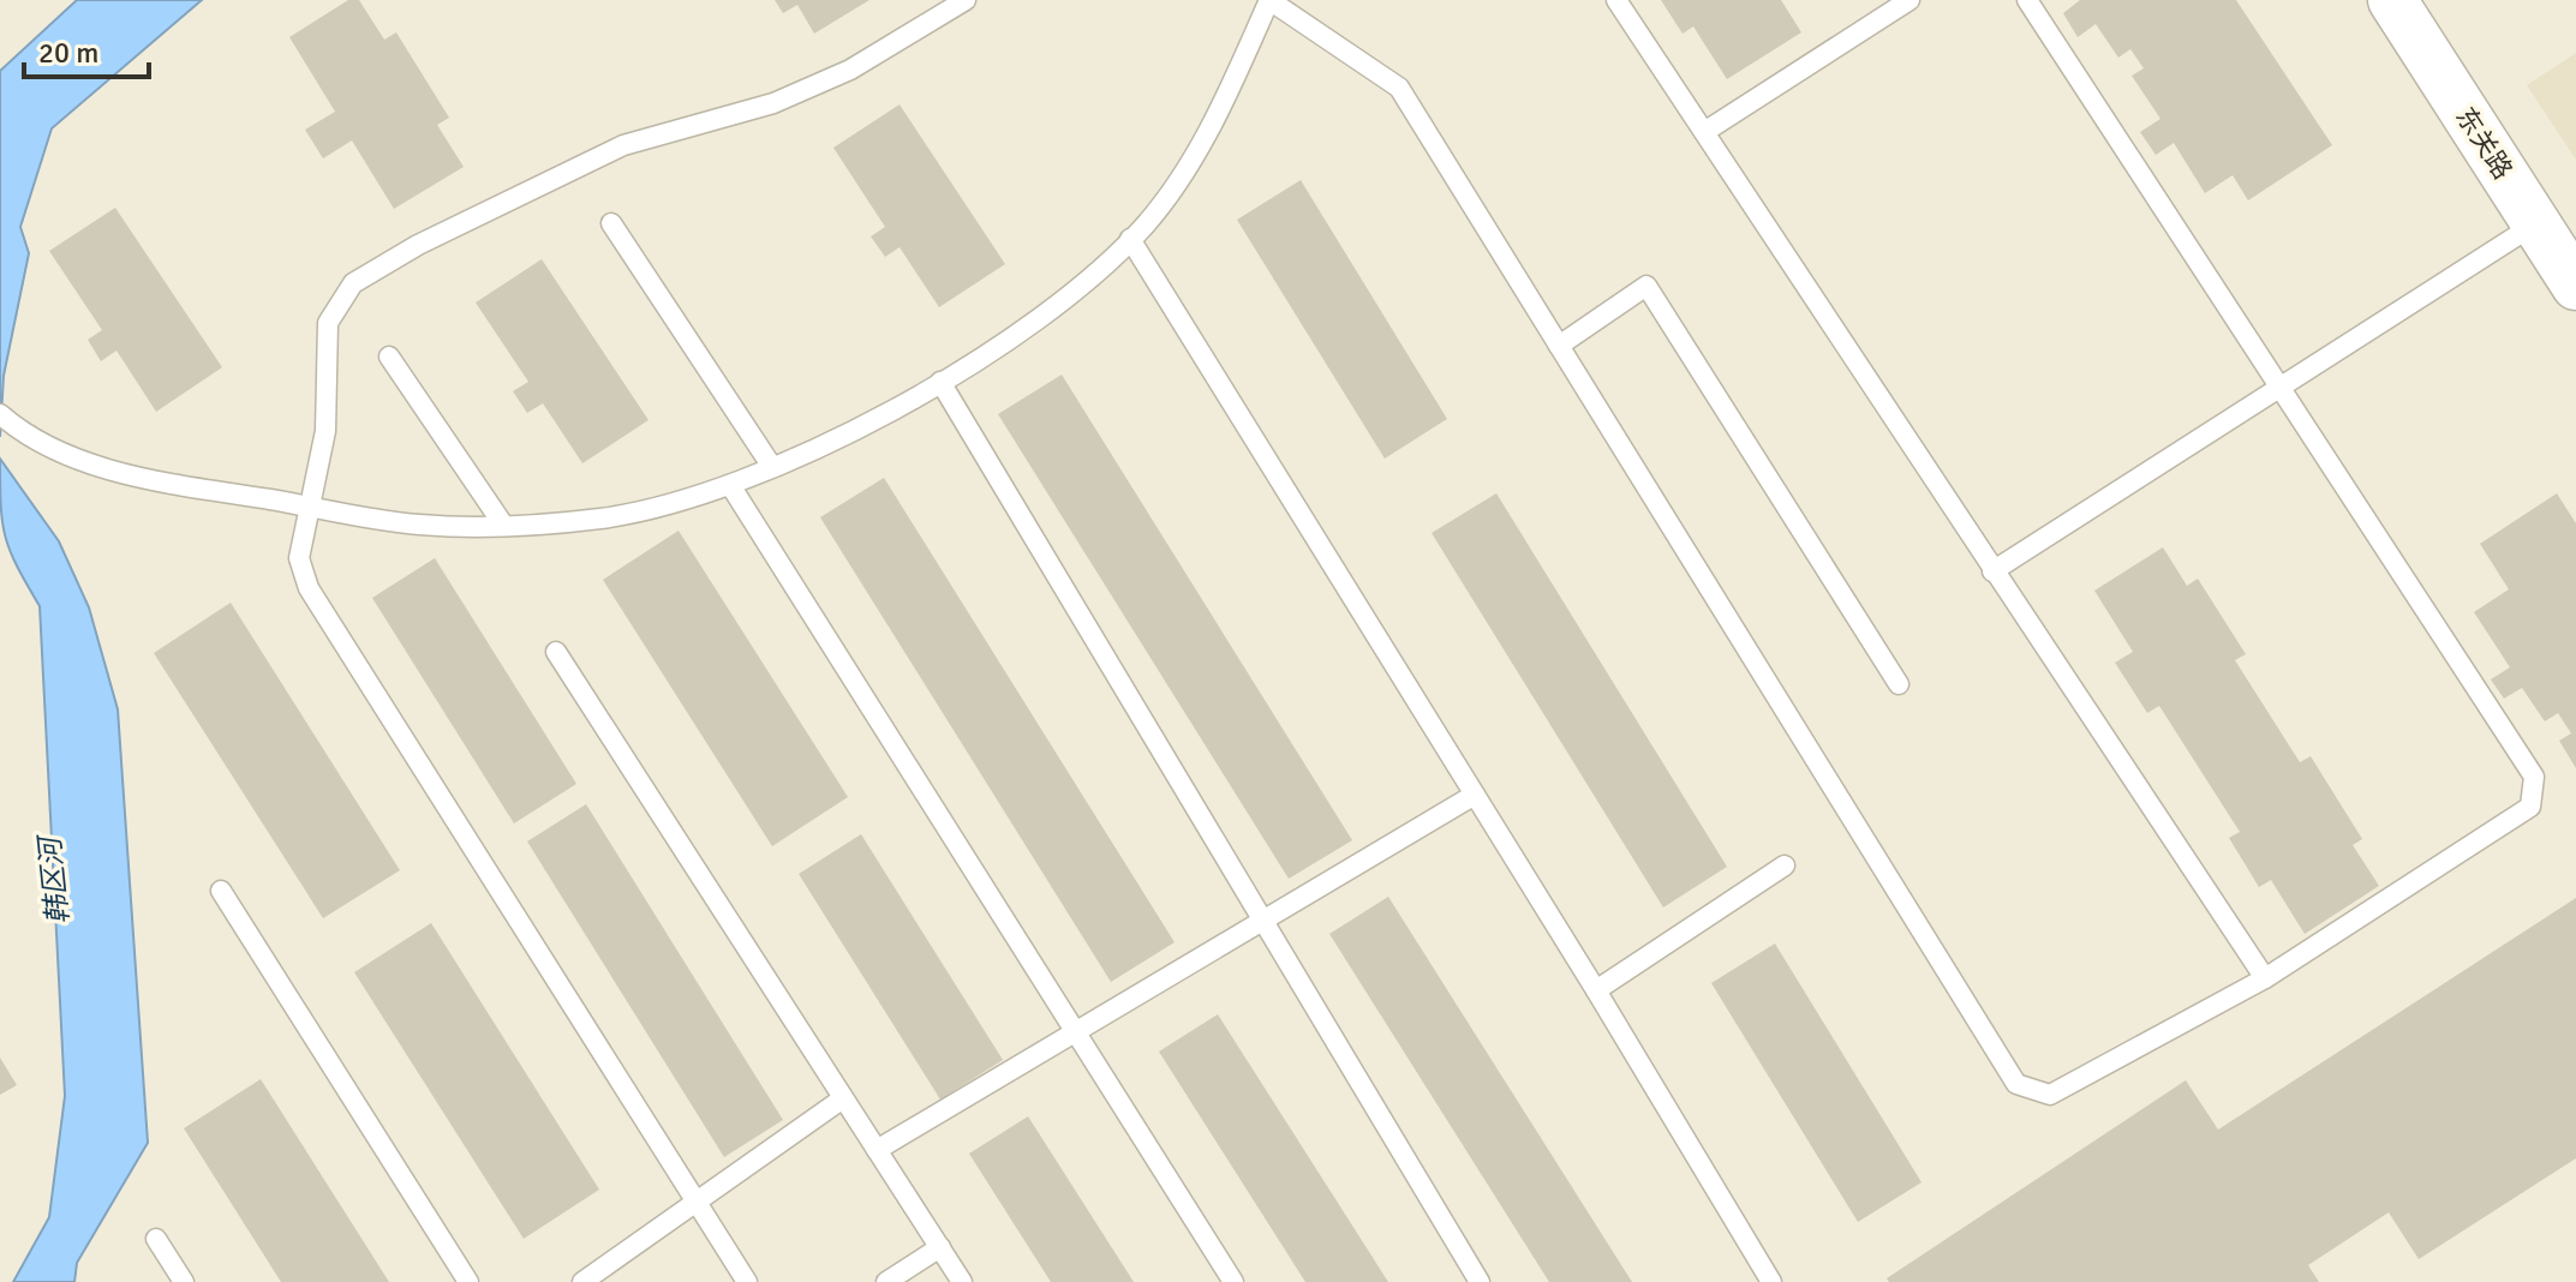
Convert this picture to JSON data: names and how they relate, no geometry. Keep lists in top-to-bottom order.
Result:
{
  "streets": {
    "street": ["东关路"]
  },
  "water": ["韩区河"],
  "scale_bar": "20 m"
}
